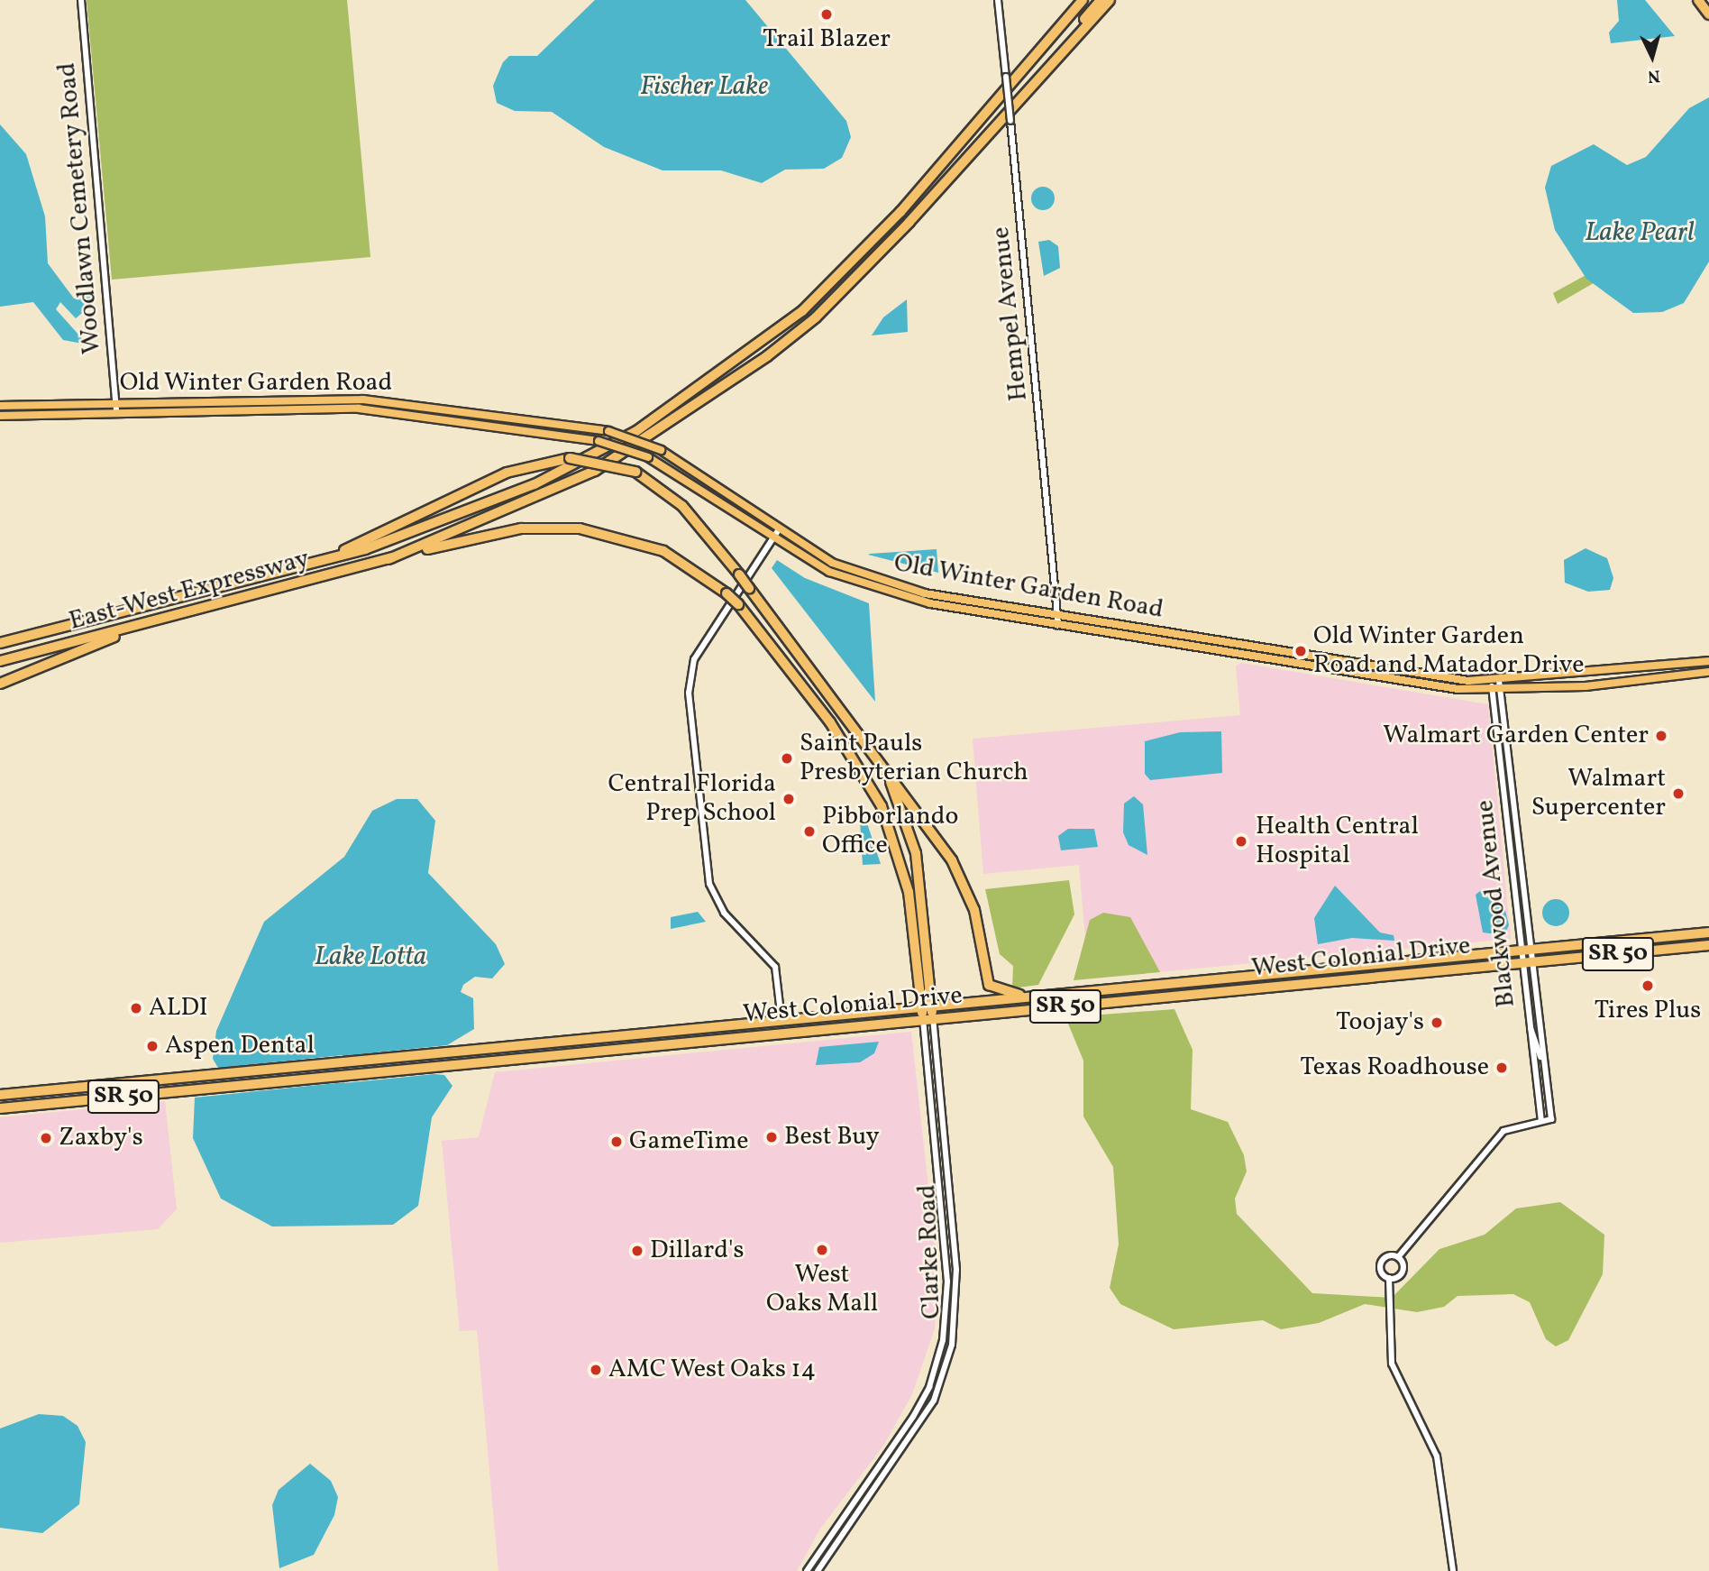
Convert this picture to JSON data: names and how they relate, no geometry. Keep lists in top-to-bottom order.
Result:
{
  "streets": {
    "highway": [
      "East-West Expressway",
      "SR 50",
      "West Colonial Drive",
      "Clarke Road"
    ],
    "main road": ["Old Winter Garden Road"],
    "street": ["Woodlawn Cemetery Road", "Hempel Avenue", "Blackwood Avenue"]
  },
  "crossings": [
    ["Woodlawn Cemetery Road", "Old Winter Garden Road"],
    ["Hempel Avenue", "Old Winter Garden Road"],
    ["Old Winter Garden Road", "Blackwood Avenue"],
    ["Blackwood Avenue", "West Colonial Drive"],
    ["West Colonial Drive", "Clarke Road"]
  ],
  "water": ["Fischer Lake", "Lake Pearl", "Lake Lotta"],
  "places": [
    "Trail Blazer",
    "Old Winter Garden Road and Matador Drive",
    "Walmart Garden Center",
    "Saint Pauls Presbyterian Church",
    "Walmart Supercenter",
    "Central Florida Prep School",
    "Pibborlando Office",
    "Health Central Hospital",
    "Tires Plus",
    "ALDI",
    "Toojay's",
    "Aspen Dental",
    "Texas Roadhouse",
    "Best Buy",
    "Zaxby's",
    "GameTime",
    "West Oaks Mall",
    "Dillard's",
    "AMC West Oaks 14"
  ],
  "north": "bottom"
}
